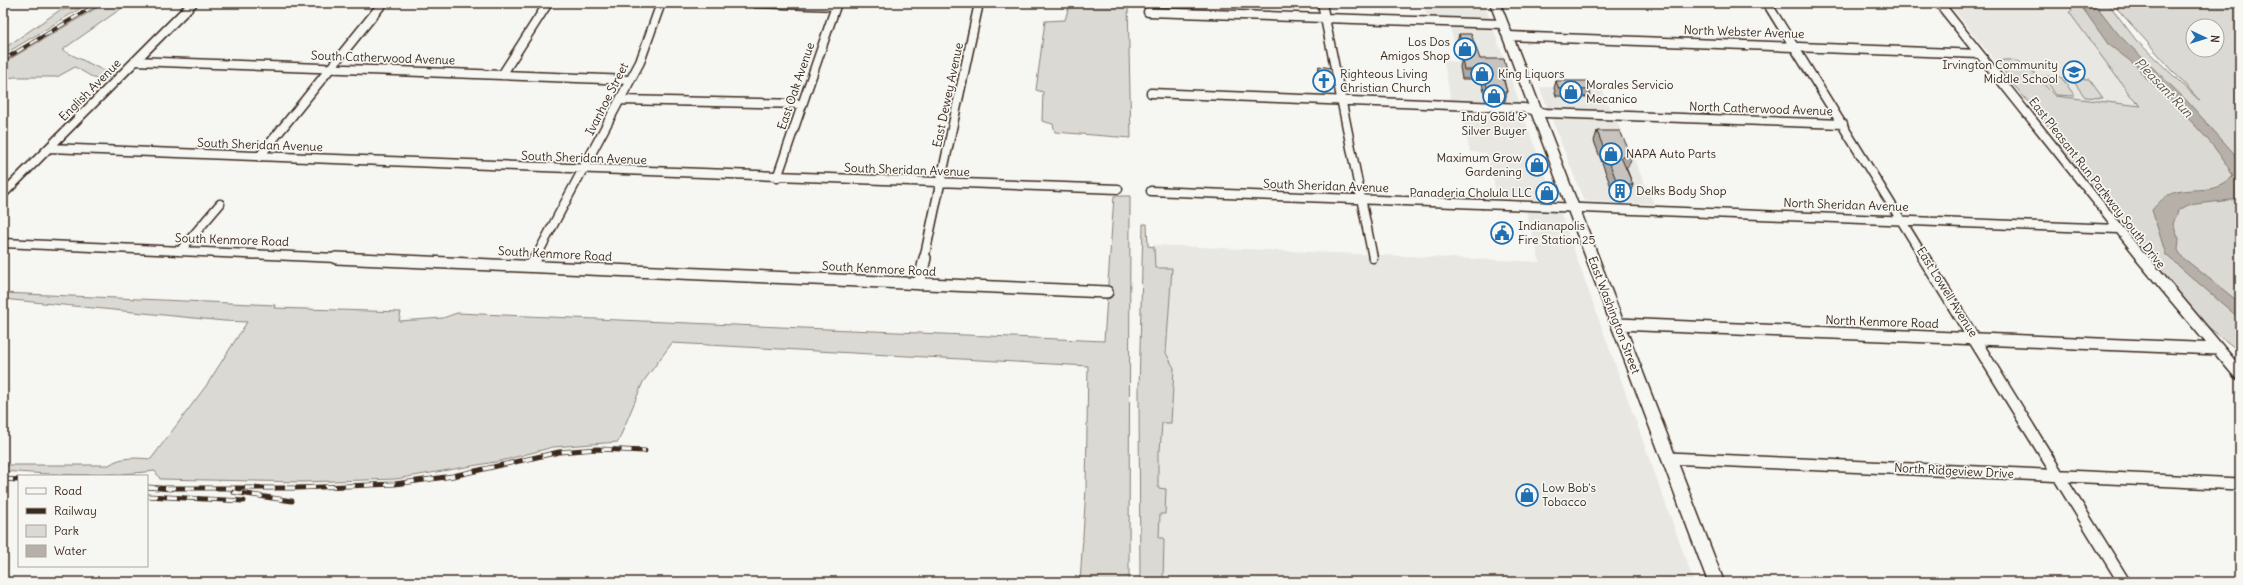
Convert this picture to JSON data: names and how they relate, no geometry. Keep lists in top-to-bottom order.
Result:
{
  "streets": {
    "main road": ["East Washington Street"],
    "street": [
      "North Webster Avenue",
      "South Catherwood Avenue",
      "East Oak Avenue",
      "English Avenue",
      "East Dewey Avenue",
      "Ivanhoe Street",
      "North Catherwood Avenue",
      "South Sheridan Avenue",
      "East Pleasant Run Parkway South Drive",
      "North Sheridan Avenue",
      "South Kenmore Road",
      "East Lowell Avenue",
      "North Kenmore Road",
      "North Ridgeview Drive"
    ]
  },
  "crossings": [
    ["North Webster Avenue", "East Pleasant Run Parkway South Drive"],
    ["North Webster Avenue", "East Lowell Avenue"],
    ["North Webster Avenue", "East Washington Street"],
    ["South Catherwood Avenue", "English Avenue"],
    ["South Catherwood Avenue", "Ivanhoe Street"],
    ["East Oak Avenue", "South Sheridan Avenue"],
    ["English Avenue", "South Sheridan Avenue"],
    ["East Dewey Avenue", "South Sheridan Avenue"],
    ["East Dewey Avenue", "South Kenmore Road"],
    ["Ivanhoe Street", "South Sheridan Avenue"],
    ["Ivanhoe Street", "South Kenmore Road"],
    ["North Catherwood Avenue", "East Lowell Avenue"],
    ["North Catherwood Avenue", "East Washington Street"],
    ["South Sheridan Avenue", "North Sheridan Avenue"],
    ["South Sheridan Avenue", "East Washington Street"],
    ["East Pleasant Run Parkway South Drive", "North Sheridan Avenue"],
    ["East Pleasant Run Parkway South Drive", "North Kenmore Road"],
    ["North Sheridan Avenue", "East Lowell Avenue"],
    ["North Sheridan Avenue", "East Washington Street"],
    ["East Lowell Avenue", "North Kenmore Road"],
    ["East Lowell Avenue", "North Ridgeview Drive"],
    ["East Washington Street", "North Kenmore Road"],
    ["East Washington Street", "North Ridgeview Drive"]
  ],
  "water": ["Pleasant Run"],
  "places": {
    "shop": [
      "Los Dos Amigos Shop",
      "King Liquors",
      "Morales Servicio Mecanico",
      "Indy Gold & Silver Buyer",
      "NAPA Auto Parts",
      "Maximum Grow Gardening",
      "Panaderia Cholula LLC",
      "Low Bob's Tobacco"
    ],
    "school or university": ["Irvington Community Middle School"],
    "church": ["Righteous Living Christian Church"],
    "building": ["Delks Body Shop"],
    "public building": ["Indianapolis Fire Station 25"]
  },
  "legend": [
    "Road",
    "Railway",
    "Park",
    "Water"
  ],
  "north": "right"
}
